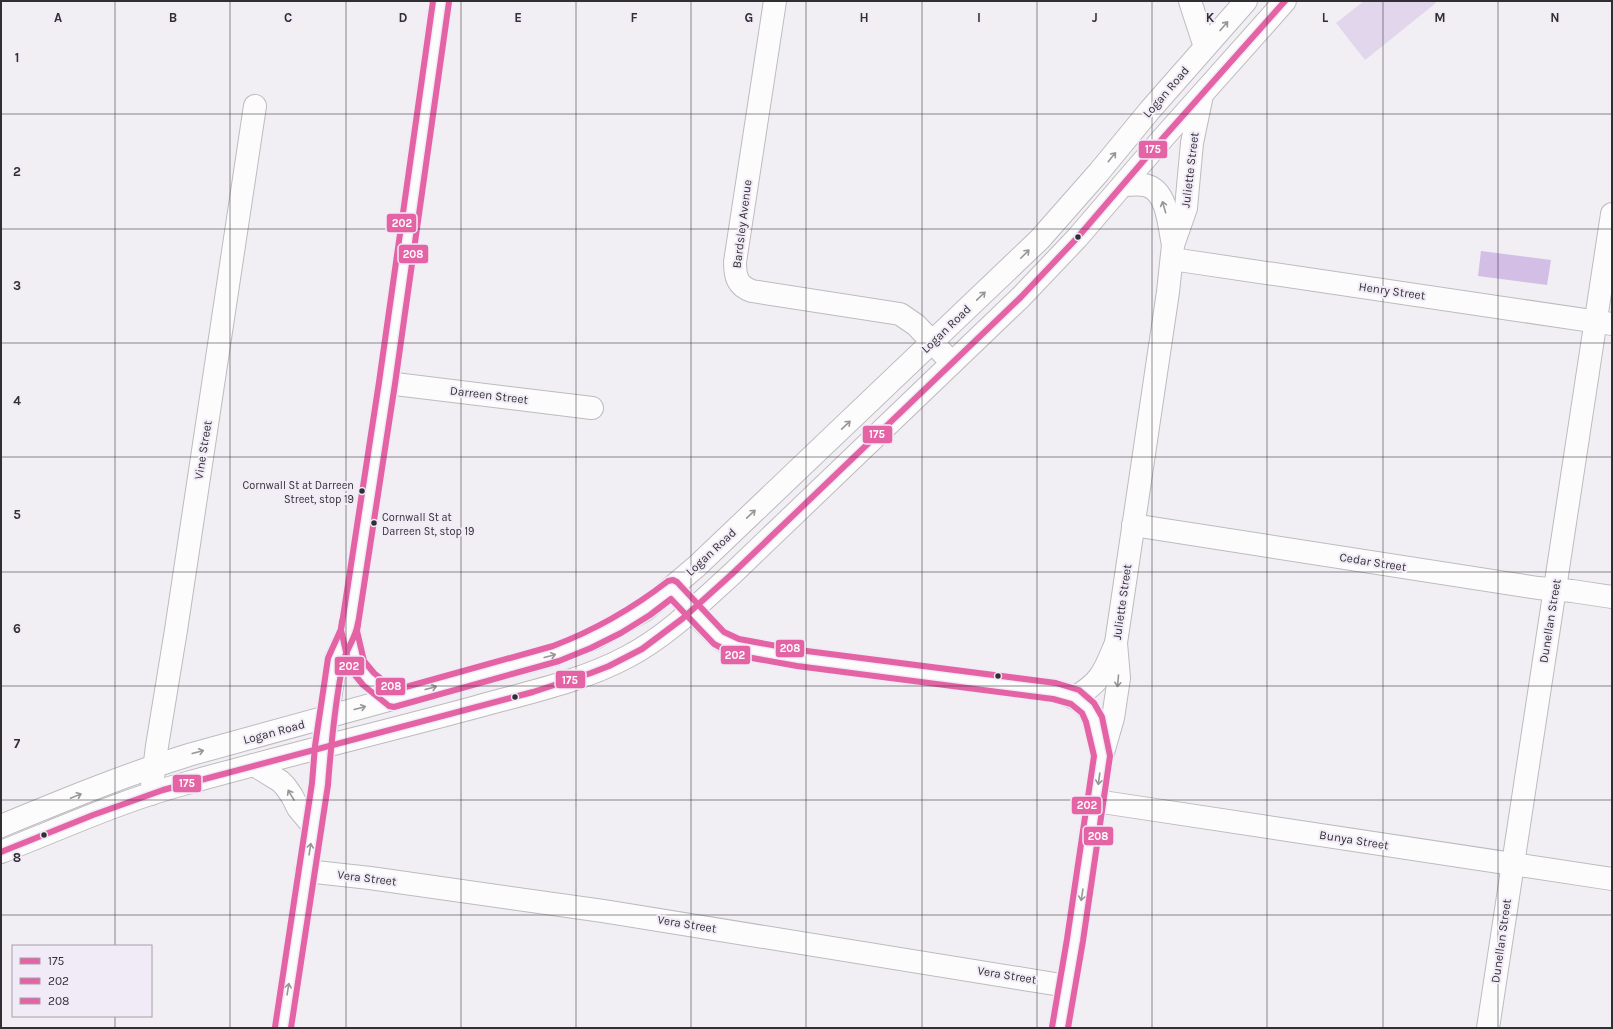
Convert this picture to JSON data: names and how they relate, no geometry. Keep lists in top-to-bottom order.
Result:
{
  "streets": {
    "main road": [
      "Logan Road",
      "Juliette Street",
      "Bardsley Avenue",
      "Henry Street",
      "Darreen Street",
      "Vine Street",
      "Cedar Street",
      "Dunellan Street",
      "Bunya Street",
      "Vera Street"
    ]
  },
  "crossings": [
    ["Logan Road", "Bardsley Avenue"],
    ["Logan Road", "Vine Street"],
    ["Juliette Street", "Henry Street"],
    ["Juliette Street", "Cedar Street"],
    ["Juliette Street", "Bunya Street"],
    ["Juliette Street", "Vera Street"],
    ["Henry Street", "Dunellan Street"],
    ["Cedar Street", "Dunellan Street"],
    ["Dunellan Street", "Bunya Street"]
  ],
  "places": ["Cornwall St at Darreen Street, stop 19", "Cornwall St at Darreen St, stop 19"],
  "lines": ["transit line 175", "transit line 202", "transit line 208"],
  "legend": ["175", "202", "208"],
  "grid": {
    "columns": [
      "A",
      "B",
      "C",
      "D",
      "E",
      "F",
      "G",
      "H",
      "I",
      "J",
      "K",
      "L",
      "M",
      "N"
    ],
    "rows": [
      "1",
      "2",
      "3",
      "4",
      "5",
      "6",
      "7",
      "8"
    ]
  }
}
